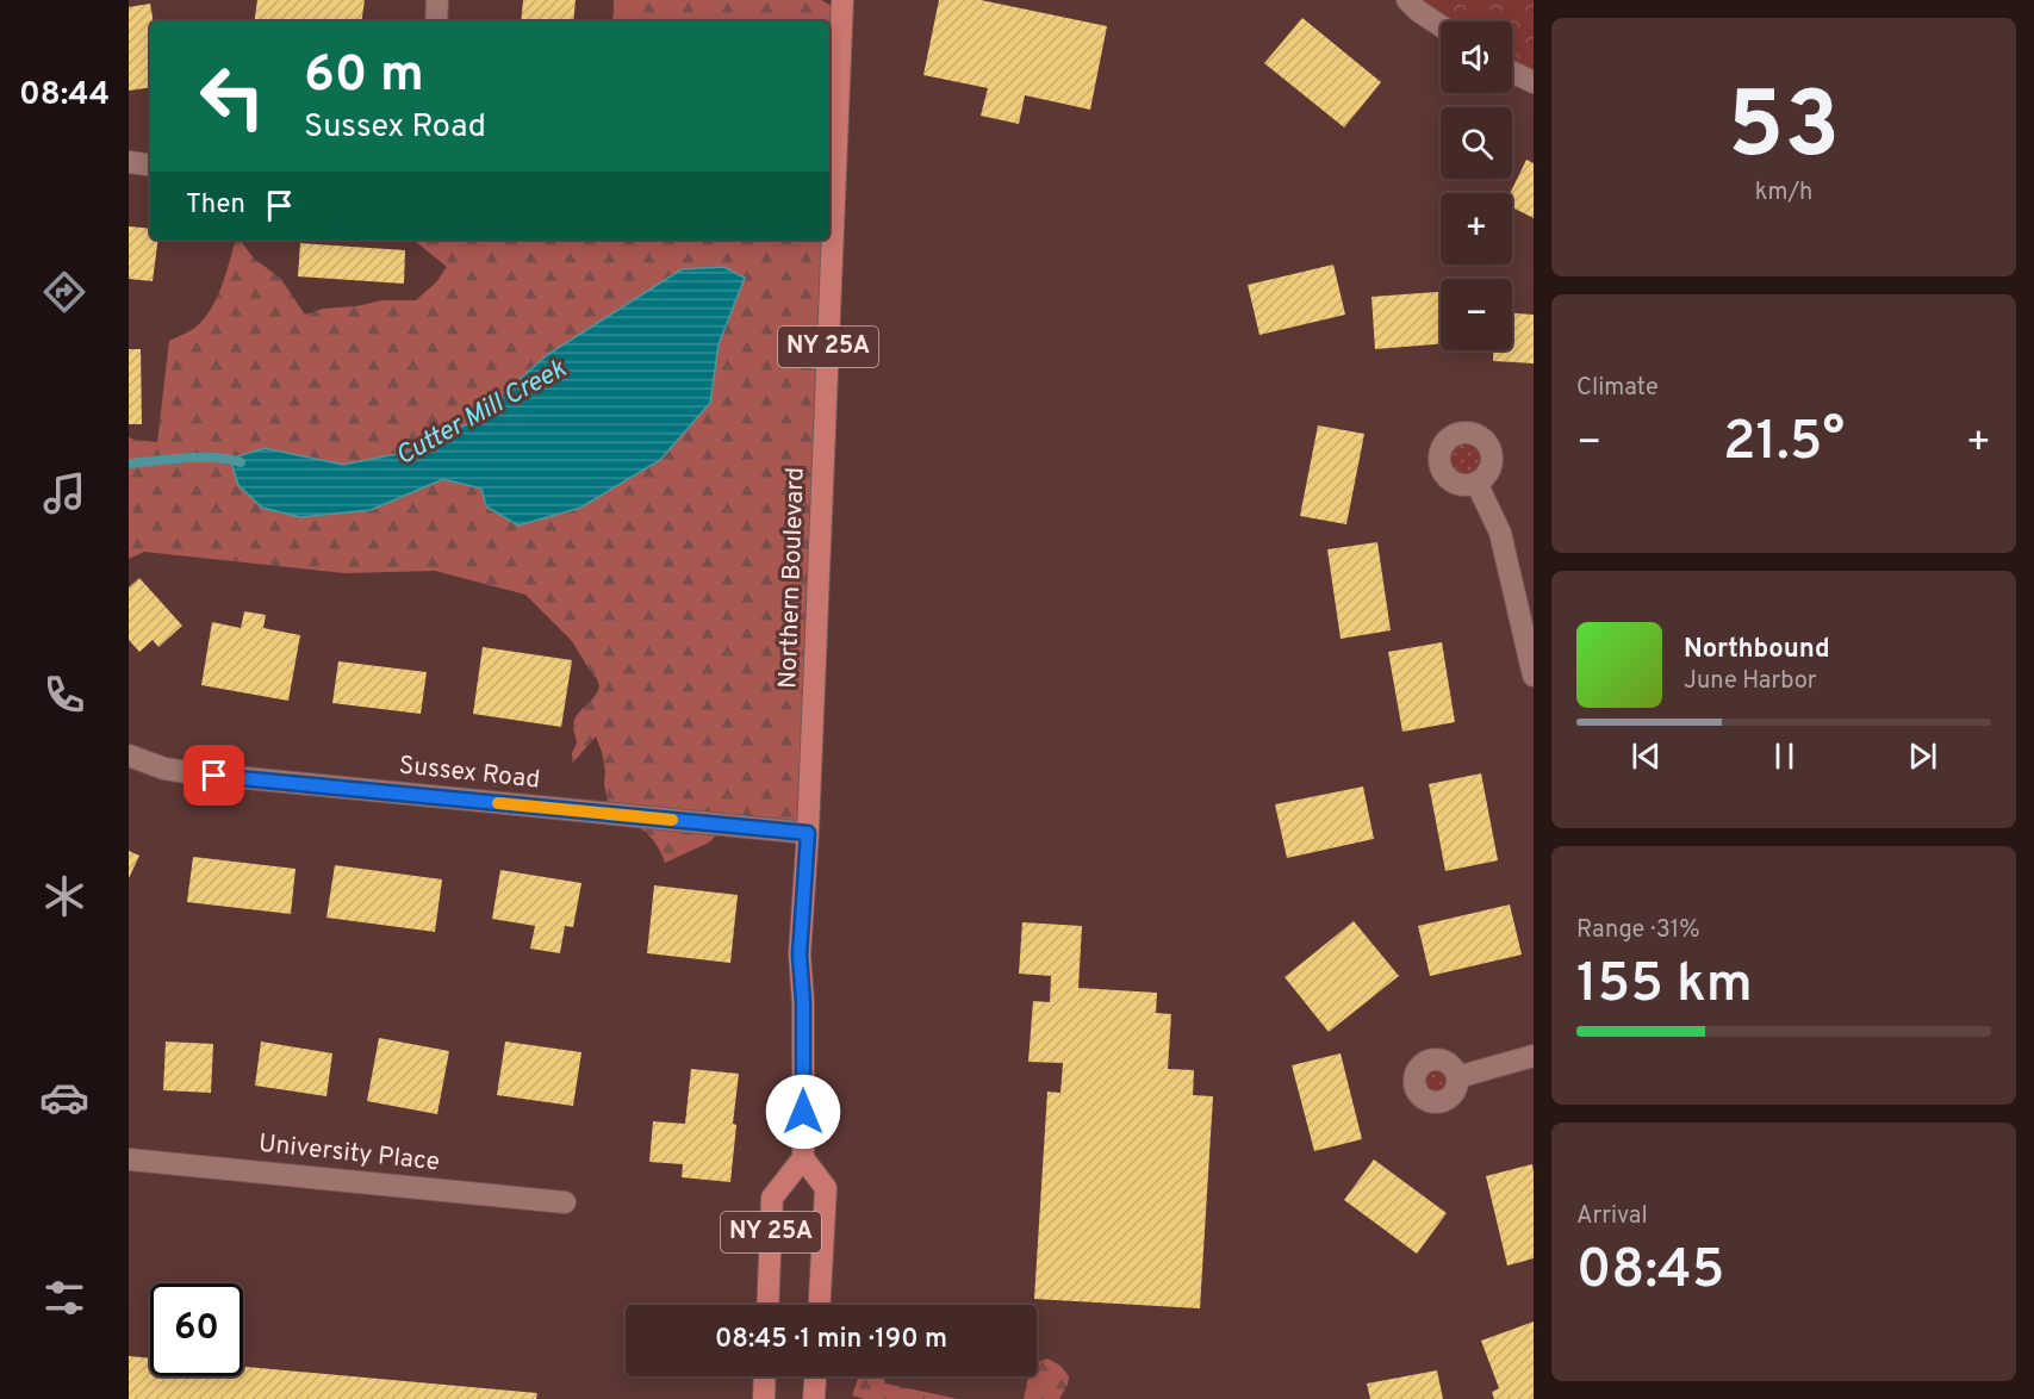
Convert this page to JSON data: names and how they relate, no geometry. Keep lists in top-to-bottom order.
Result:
{
  "streets": {
    "main road": ["NY 25A", "Northern Boulevard"],
    "street": ["Sussex Road", "University Place"]
  },
  "crossings": [
    ["NY 25A", "Northern Boulevard"],
    ["Northern Boulevard", "Sussex Road"]
  ],
  "water": ["Cutter Mill Creek"],
  "page": {
    "tabs": "08:44",
    "tile": [
      ["53", "km/h"],
      "Climate",
      ["Range · 31%", "155 km"],
      ["Arrival", "08:45"]
    ],
    "map_buttons": ["+", "−"],
    "turn": ["60 m", "Sussex Road"],
    "then": "Then",
    "heat": ["−", "21.5°", "+"],
    "song": ["Northbound", "June Harbor"],
    "limit": "60",
    "trip": "08:45 · 1 min · 190 m"
  }
}
